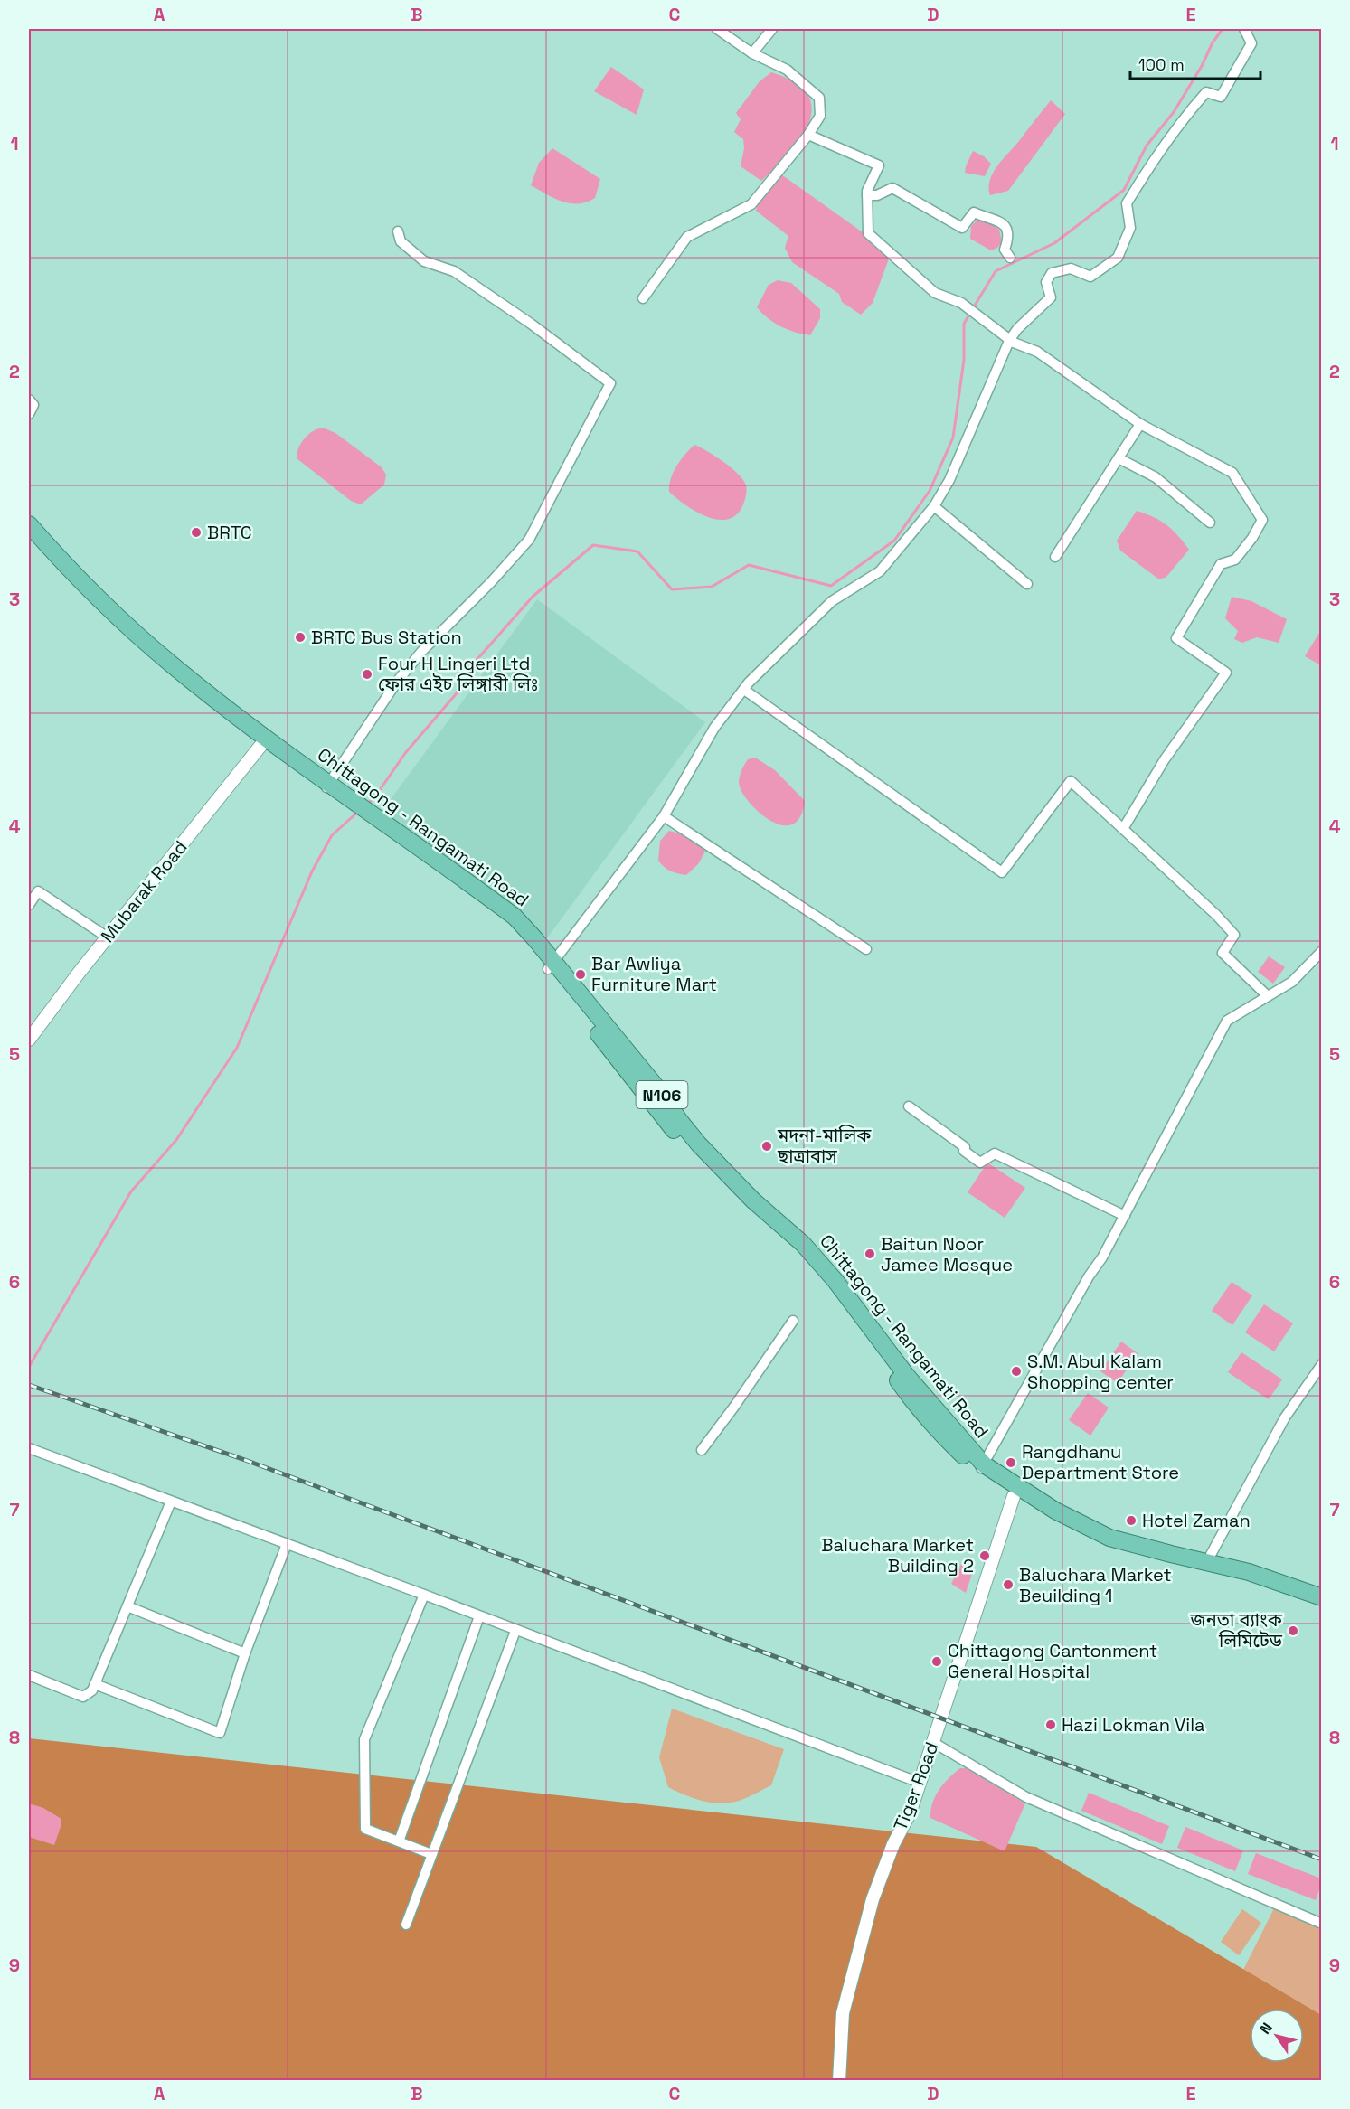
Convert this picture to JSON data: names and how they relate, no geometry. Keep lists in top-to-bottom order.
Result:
{
  "streets": {
    "highway": ["Chittagong - Rangamati Road", "N106"],
    "street": ["Mubarak Road", "Tiger Road"]
  },
  "crossings": [
    ["Chittagong - Rangamati Road", "Mubarak Road"],
    ["Chittagong - Rangamati Road", "Tiger Road"]
  ],
  "places": [
    "BRTC",
    "BRTC Bus Station",
    "Four H Lingeri Ltd ফোর এইচ লিঙ্গারী লিঃ",
    "Bar Awliya Furniture Mart",
    "মদনা-মালিক ছাত্রাবাস",
    "Baitun Noor Jamee Mosque",
    "S.M. Abul Kalam Shopping center",
    "Rangdhanu Department Store",
    "Hotel Zaman",
    "Baluchara Market Building 2",
    "Baluchara Market Beuilding 1",
    "জনতা ব্যাংক লিমিটেড",
    "Chittagong Cantonment General Hospital",
    "Hazi Lokman Vila"
  ],
  "scale_bar": "100 m",
  "north": "top left",
  "grid": {
    "columns": [
      "A",
      "B",
      "C",
      "D",
      "E"
    ],
    "rows": [
      "1",
      "2",
      "3",
      "4",
      "5",
      "6",
      "7",
      "8",
      "9"
    ]
  }
}
